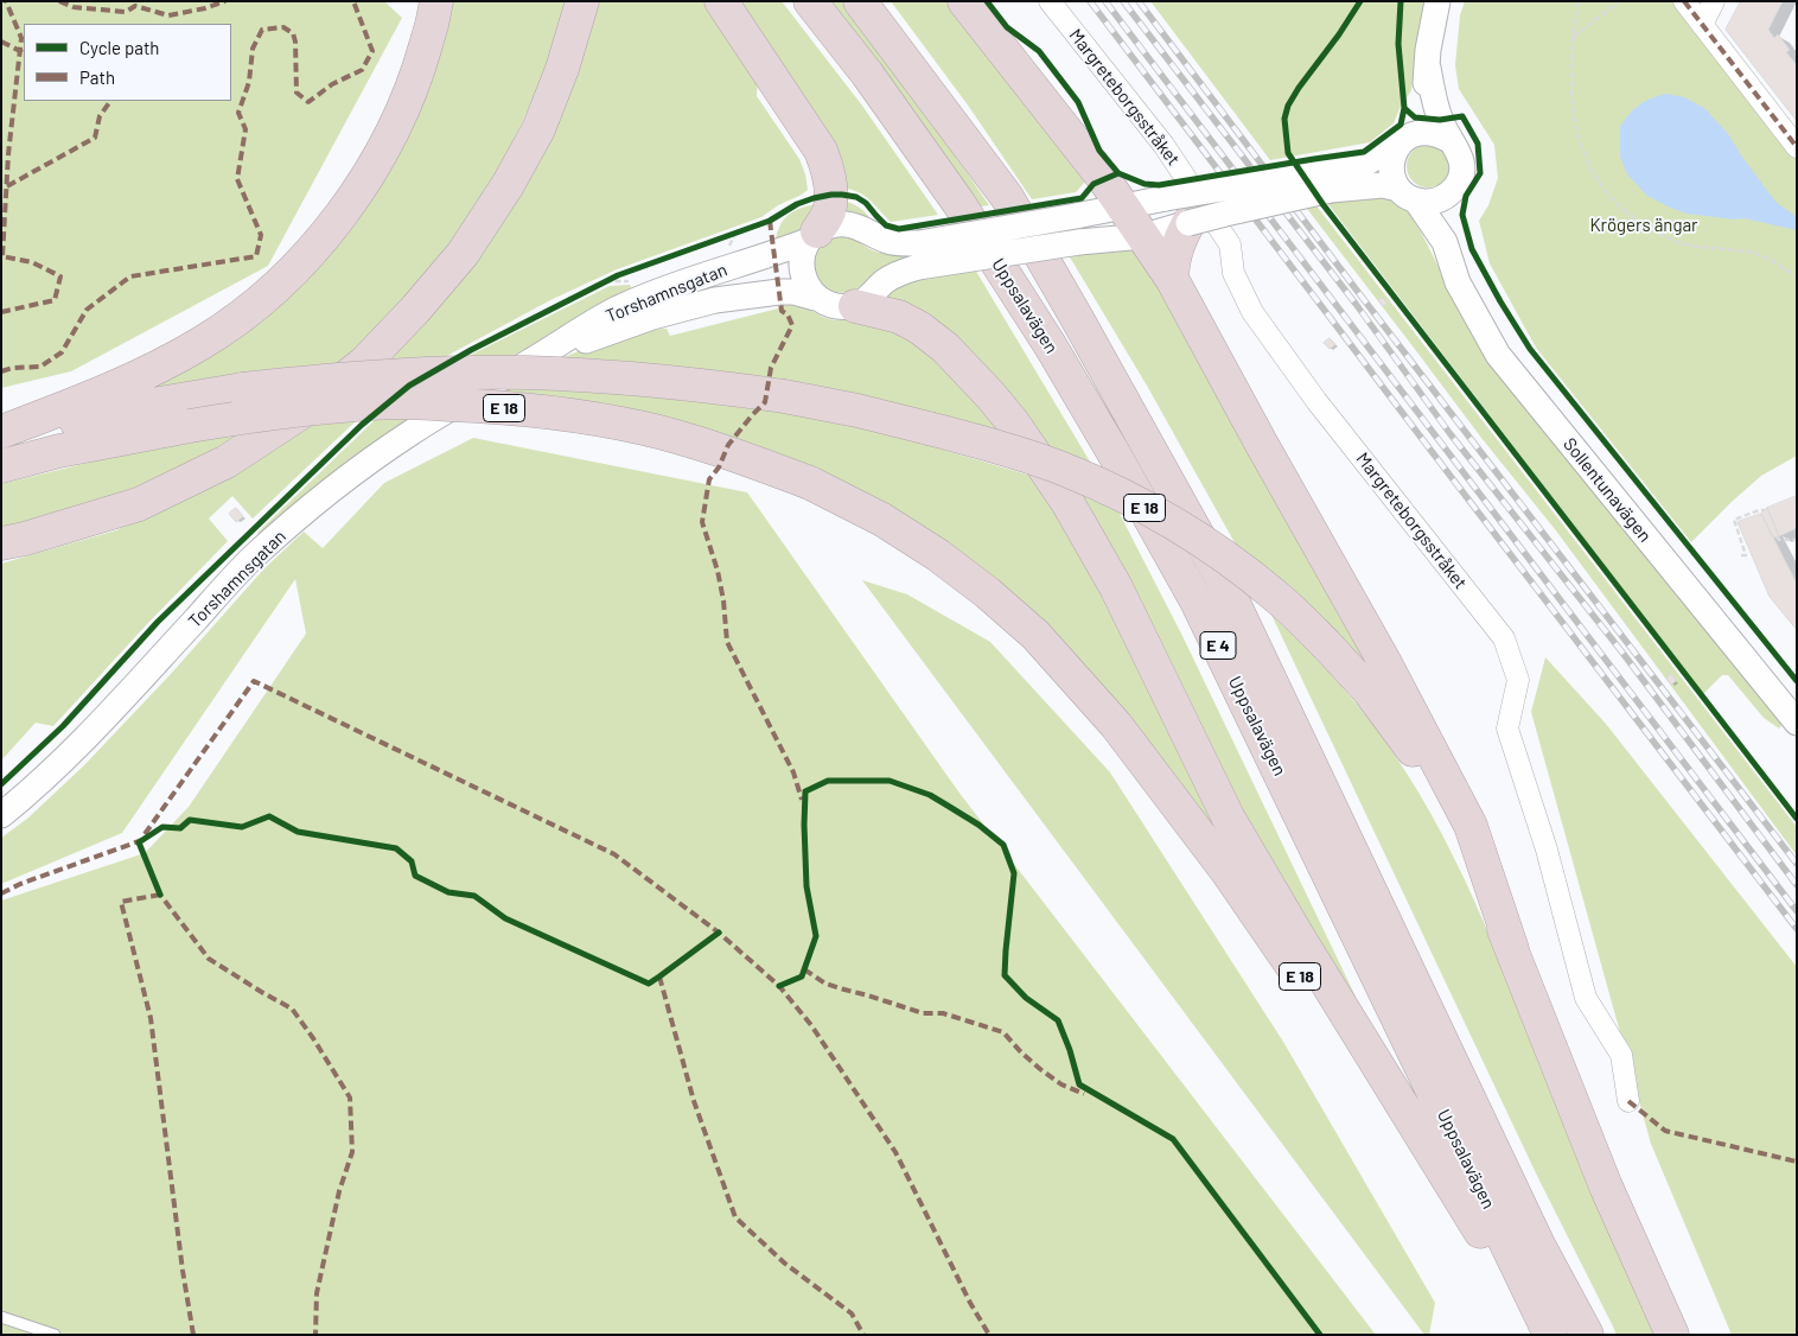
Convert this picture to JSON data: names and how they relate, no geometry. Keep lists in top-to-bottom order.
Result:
{
  "streets": {
    "highway": ["Uppsalavägen", "E 18", "E 4"],
    "street": ["Margreteborgsstråket", "Torshamnsgatan", "Sollentunavägen"]
  },
  "parks": ["Krögers ängar"],
  "legend": ["Cycle path", "Path"]
}
